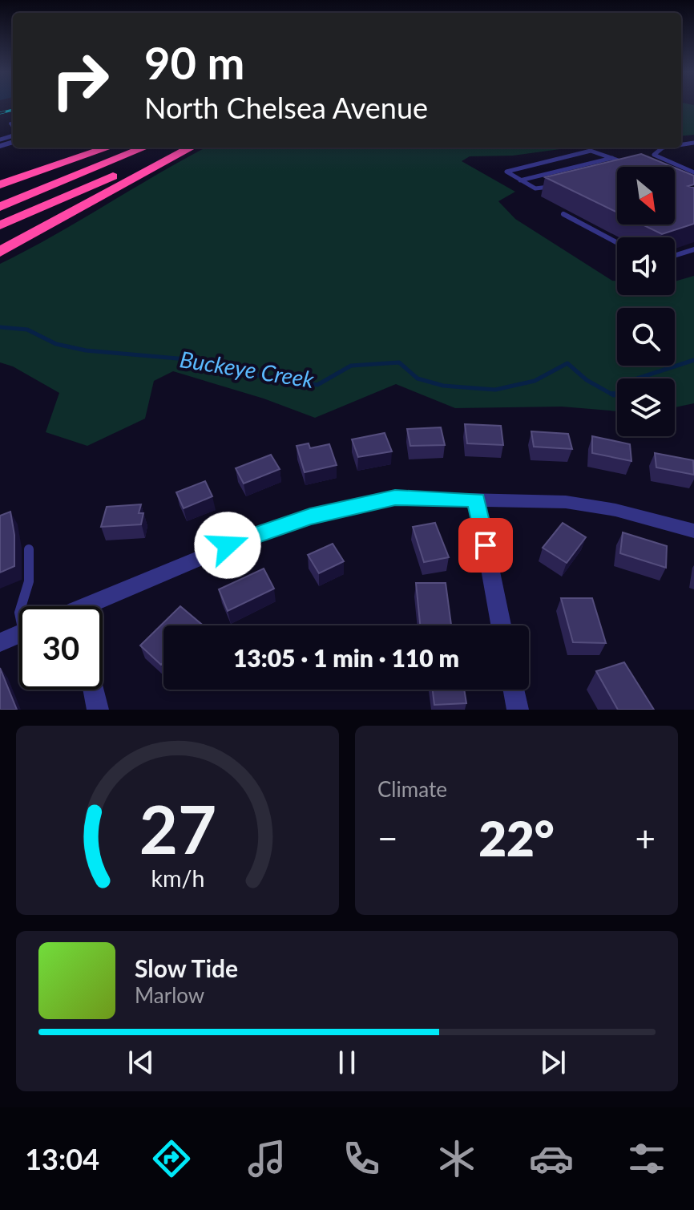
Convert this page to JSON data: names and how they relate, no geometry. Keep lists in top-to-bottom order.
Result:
{
  "water": ["Buckeye Creek"],
  "north": "bottom right",
  "page": {
    "turn": ["90 m", "North Chelsea Avenue"],
    "limit": "30",
    "trip": "13:05 · 1 min · 110 m",
    "tile": "Climate",
    "heat": ["−", "22°", "+"],
    "song": ["Slow Tide", "Marlow"],
    "tabs": "13:04",
    "gauge": ["27", "km/h"]
  }
}
